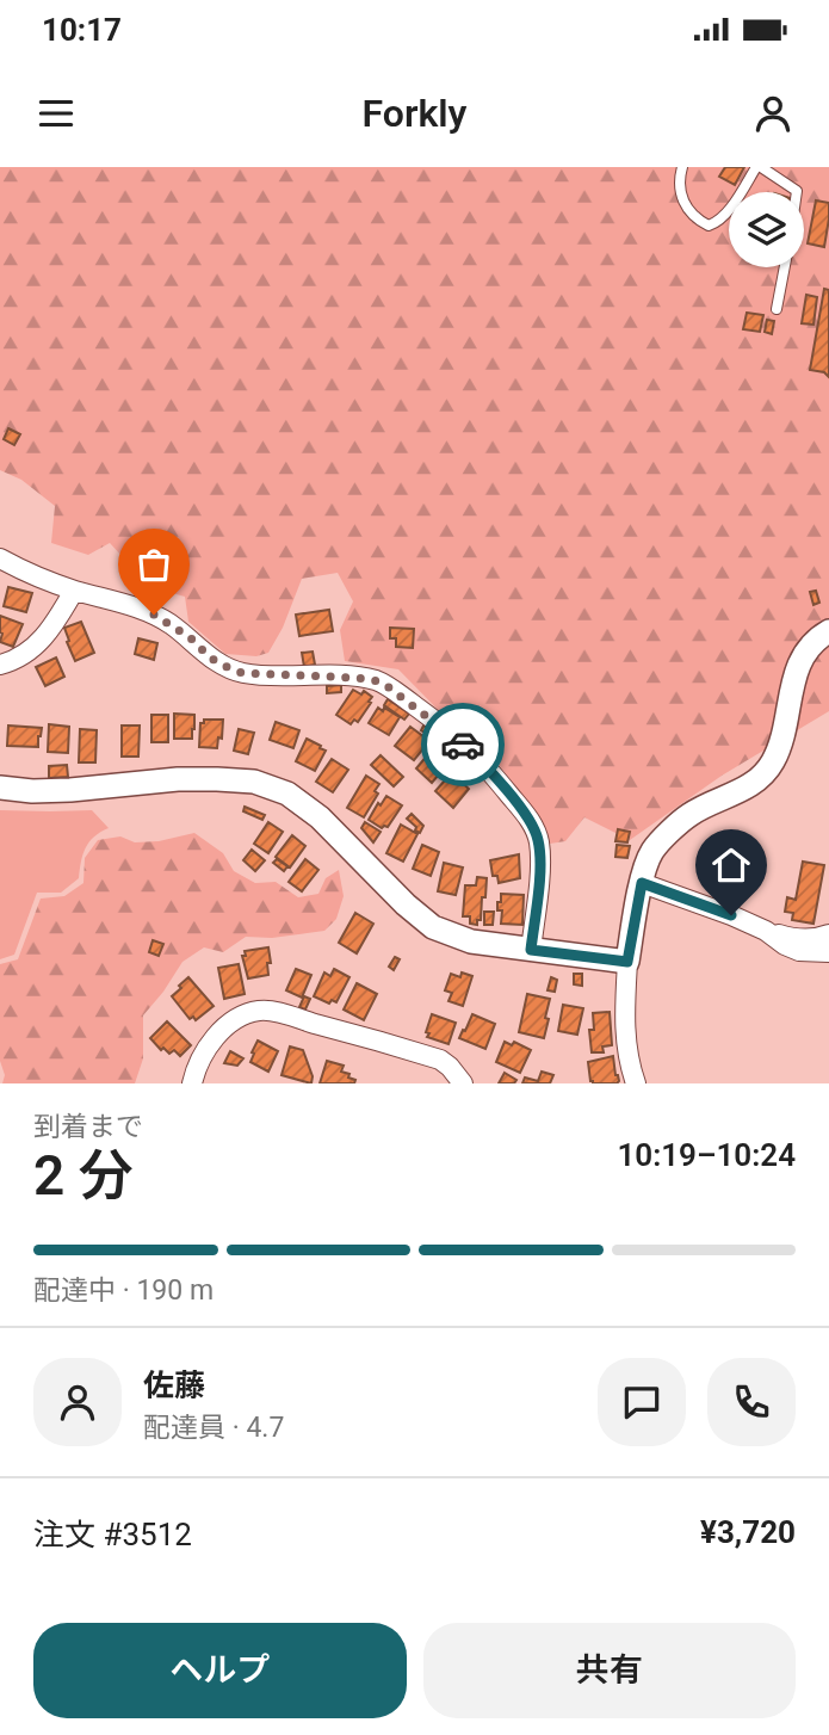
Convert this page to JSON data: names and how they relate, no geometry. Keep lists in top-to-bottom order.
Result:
{
  "page": {
    "status": "10:17",
    "header": "Forkly",
    "heading": ["2 分", "到着まで", "10:19–10:24"],
    "panel": [
      "佐藤",
      "配達員 · 4.7",
      "注文 #3512",
      "¥3,720"
    ],
    "bar": "配達中 · 190 m",
    "buttons": ["ヘルプ", "共有"]
  }
}
